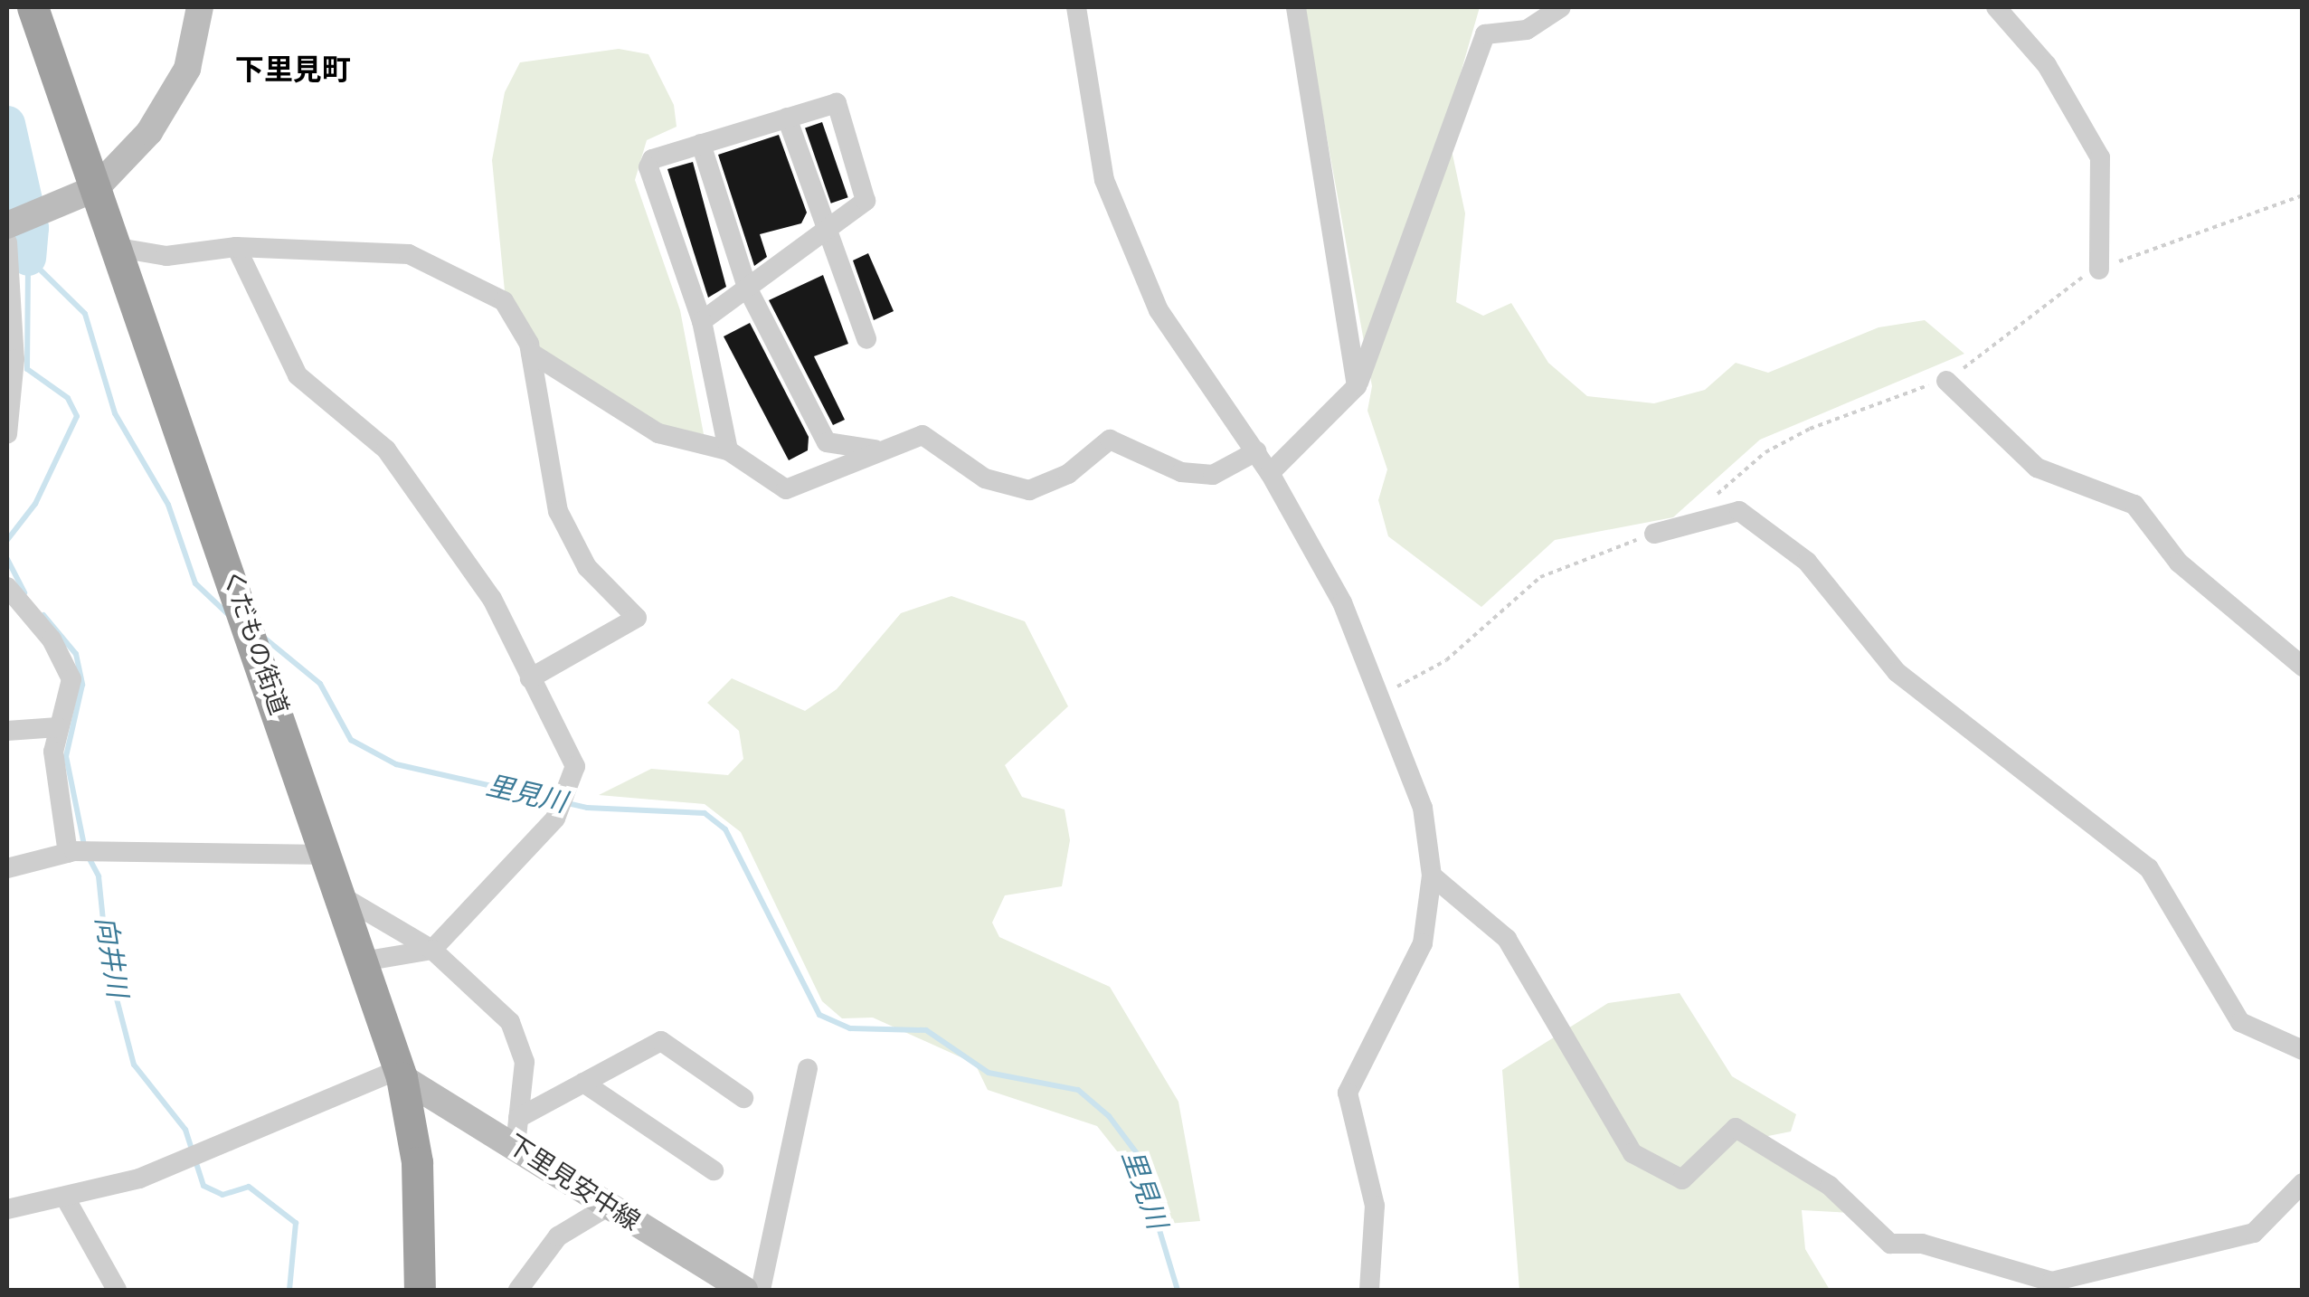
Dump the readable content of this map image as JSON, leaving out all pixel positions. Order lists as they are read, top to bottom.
{
  "streets": {
    "highway": ["くだもの街道"],
    "main road": ["下里見安中線"]
  },
  "crossings": [
    ["くだもの街道", "下里見安中線"]
  ],
  "districts": ["下里見町"],
  "water": ["里見川", "向井川"]
}
